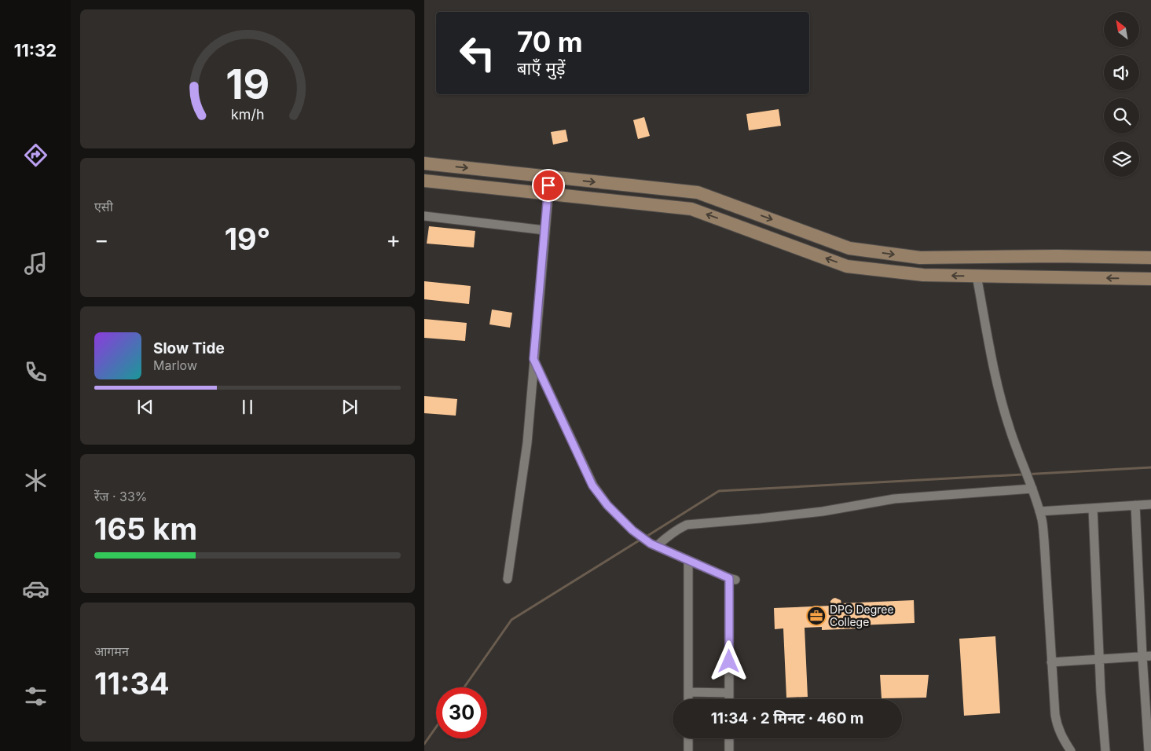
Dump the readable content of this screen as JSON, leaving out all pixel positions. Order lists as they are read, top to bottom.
{
  "places": {
    "office": ["DPG Degree College"]
  },
  "north": "top left",
  "page": {
    "tabs": "11:32",
    "turn": ["70 m", "बाएँ मुड़ें"],
    "tile": [
      "एसी",
      ["रेंज · 33%", "165 km"],
      ["आगमन", "11:34"]
    ],
    "heat": ["−", "19°", "+"],
    "song": ["Slow Tide", "Marlow"],
    "limit": "30",
    "trip": "11:34 · 2 मिनट · 460 m",
    "gauge": ["19", "km/h"]
  }
}
